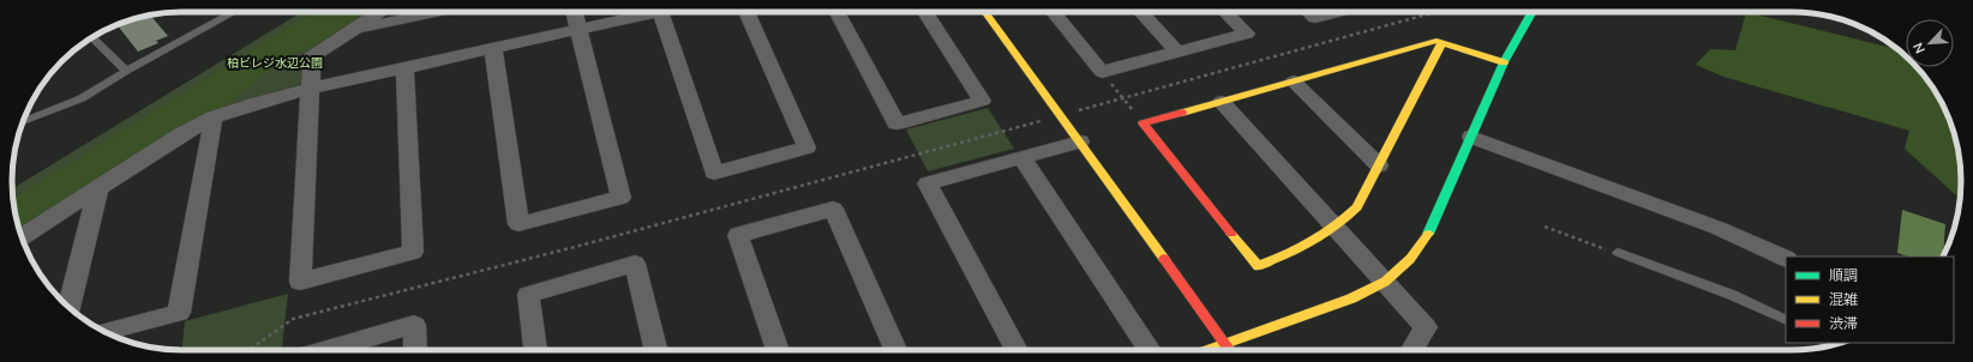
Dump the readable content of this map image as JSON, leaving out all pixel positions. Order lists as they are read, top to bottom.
{
  "parks": ["柏ビレジ水辺公園"],
  "legend": ["順調", "混雑", "渋滞"],
  "north": "bottom left"
}
